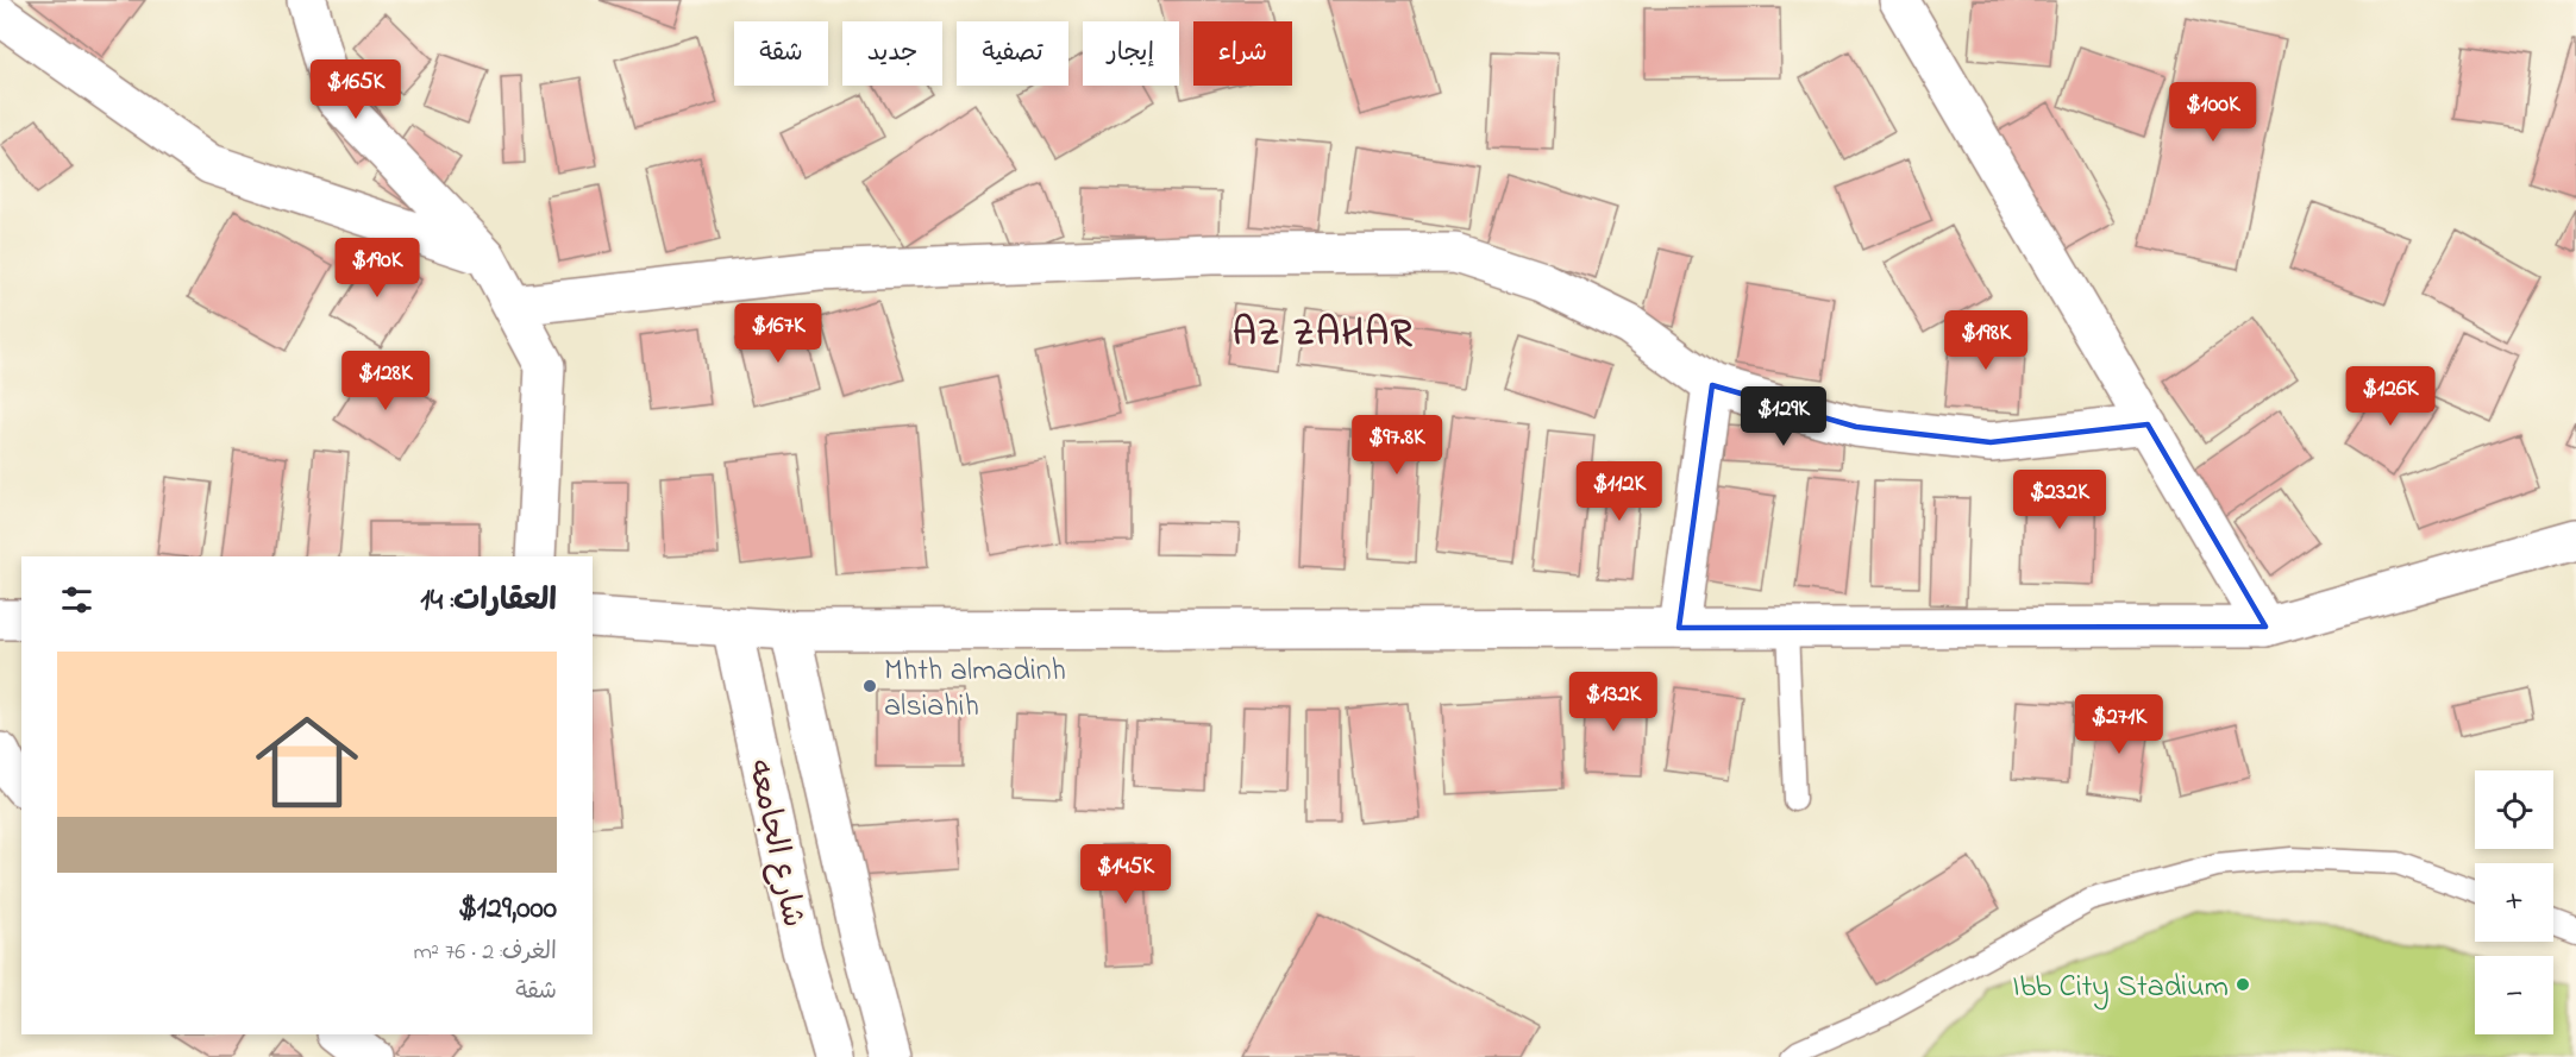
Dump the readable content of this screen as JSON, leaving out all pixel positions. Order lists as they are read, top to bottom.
{
  "streets": {
    "street": ["شارع الجامعه"]
  },
  "districts": ["AZ ZAHAR"],
  "places": ["Mhth almadinh alsiahih", "Ibb City Stadium"],
  "page": {
    "chip": [
      "شراء",
      "إيجار",
      "تصفية",
      "جديد",
      "شقة"
    ],
    "price": [
      "$165K",
      "$100K",
      "$190K",
      "$167K",
      "$198K",
      "$128K",
      "$126K",
      "$129K",
      "$97.8K",
      "$112K",
      "$232K",
      "$132K",
      "$271K",
      "$145K"
    ],
    "heading": "العقارات: 14",
    "list": [
      {
        "name": "$129,000",
        "note": "الغرف: 2 · 76 m² · شقة"
      }
    ],
    "map_buttons": ["+", "−"]
  }
}
